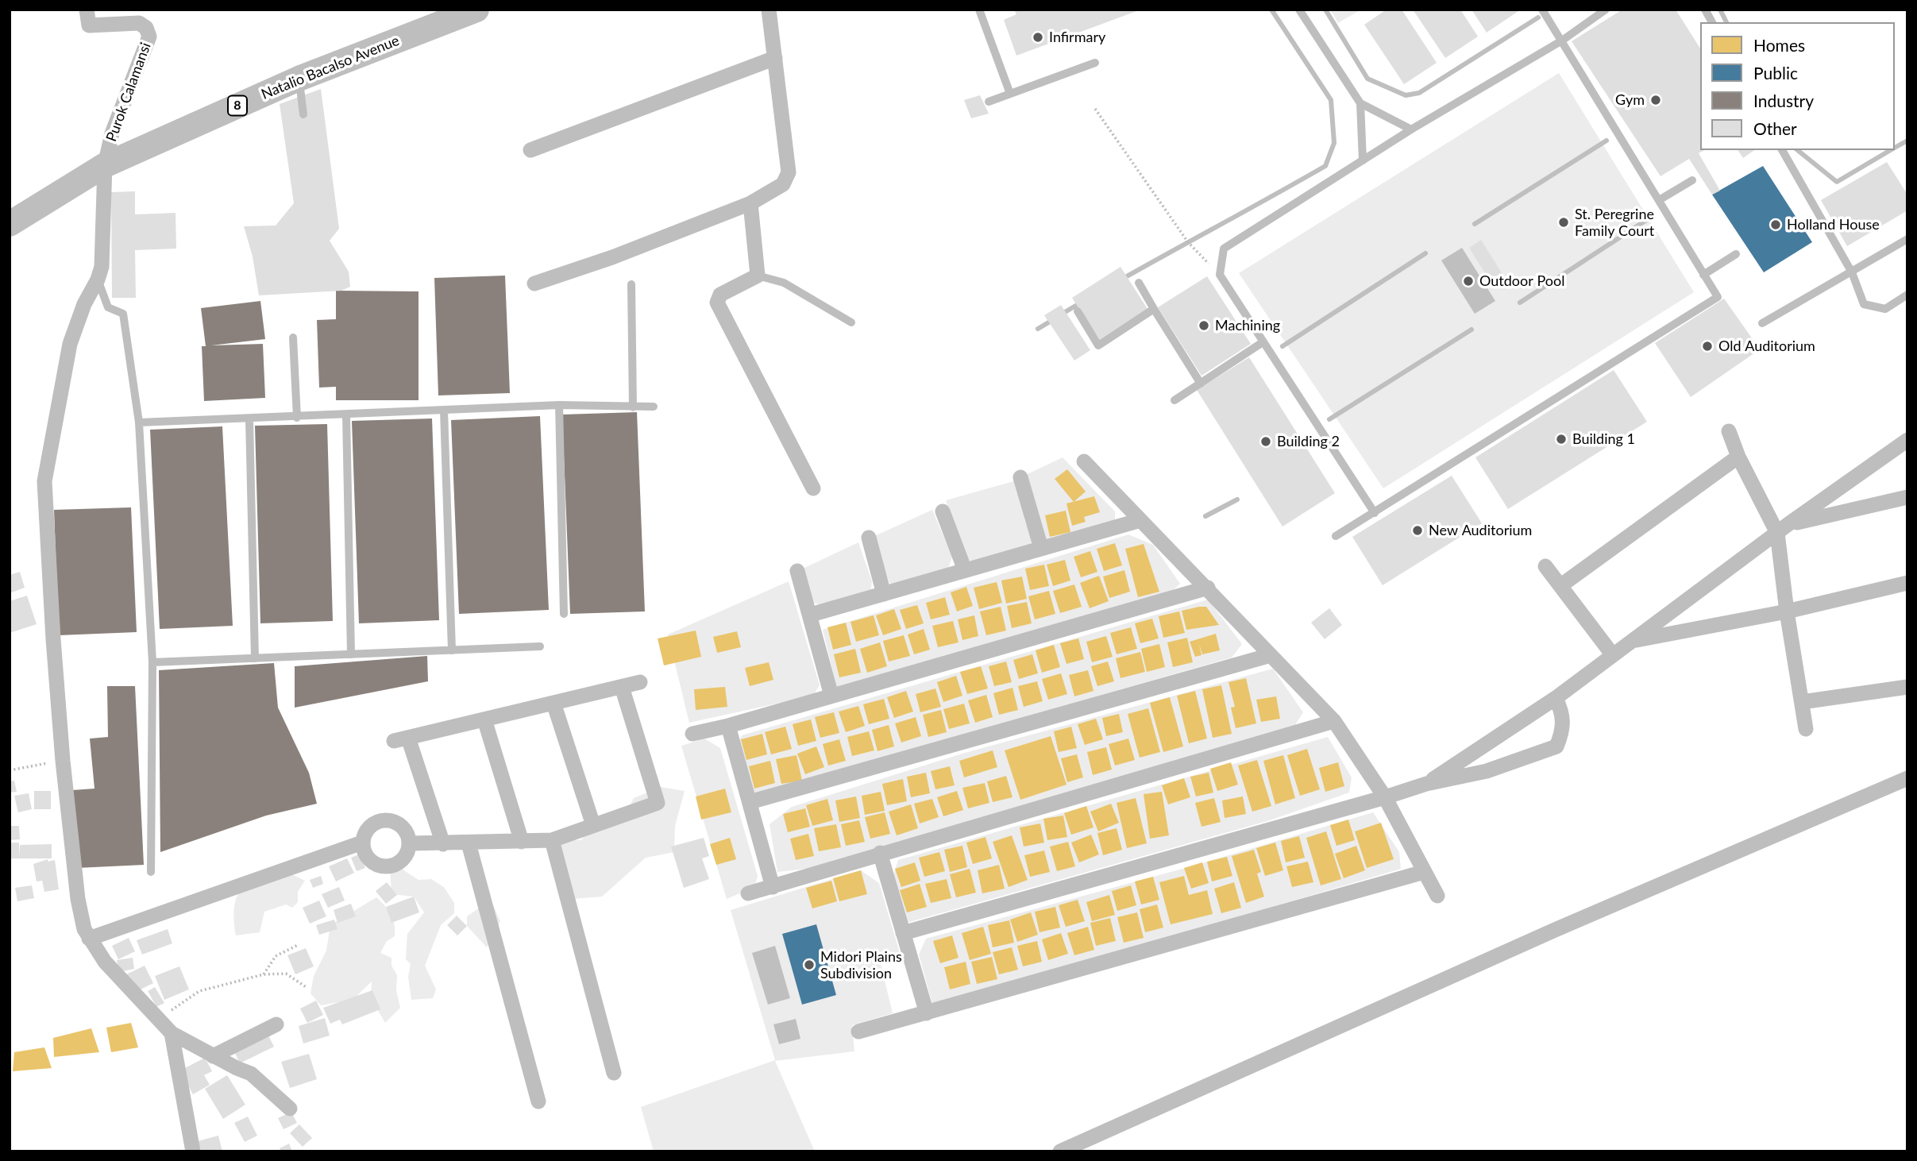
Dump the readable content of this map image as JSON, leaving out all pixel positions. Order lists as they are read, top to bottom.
{
  "streets": {
    "highway": ["Natalio Bacalso Avenue", "8"],
    "street": ["Purok Calamansi"]
  },
  "crossings": [
    ["Natalio Bacalso Avenue", "Purok Calamansi"]
  ],
  "places": [
    "Infirmary",
    "Gym",
    "St. Peregrine Family Court",
    "Holland House",
    "Outdoor Pool",
    "Machining",
    "Old Auditorium",
    "Building 1",
    "Building 2",
    "New Auditorium",
    "Midori Plains Subdivision"
  ],
  "legend": [
    "Homes",
    "Public",
    "Industry",
    "Other"
  ]
}
